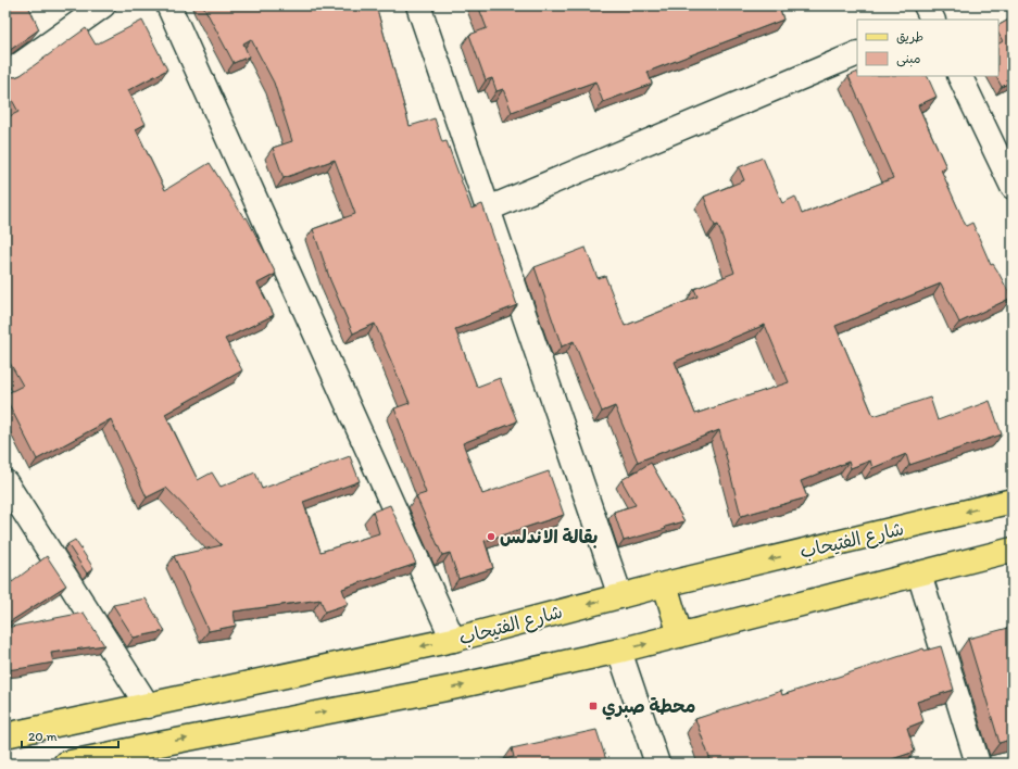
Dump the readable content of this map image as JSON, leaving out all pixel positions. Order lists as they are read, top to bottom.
{
  "streets": {
    "main road": ["شارع الفتيحاب"]
  },
  "places": {
    "other": ["بقالة الاندلس"],
    "transit": ["محطة صبري"]
  },
  "legend": ["طريق", "مبنى"],
  "scale_bar": "20 m"
}
